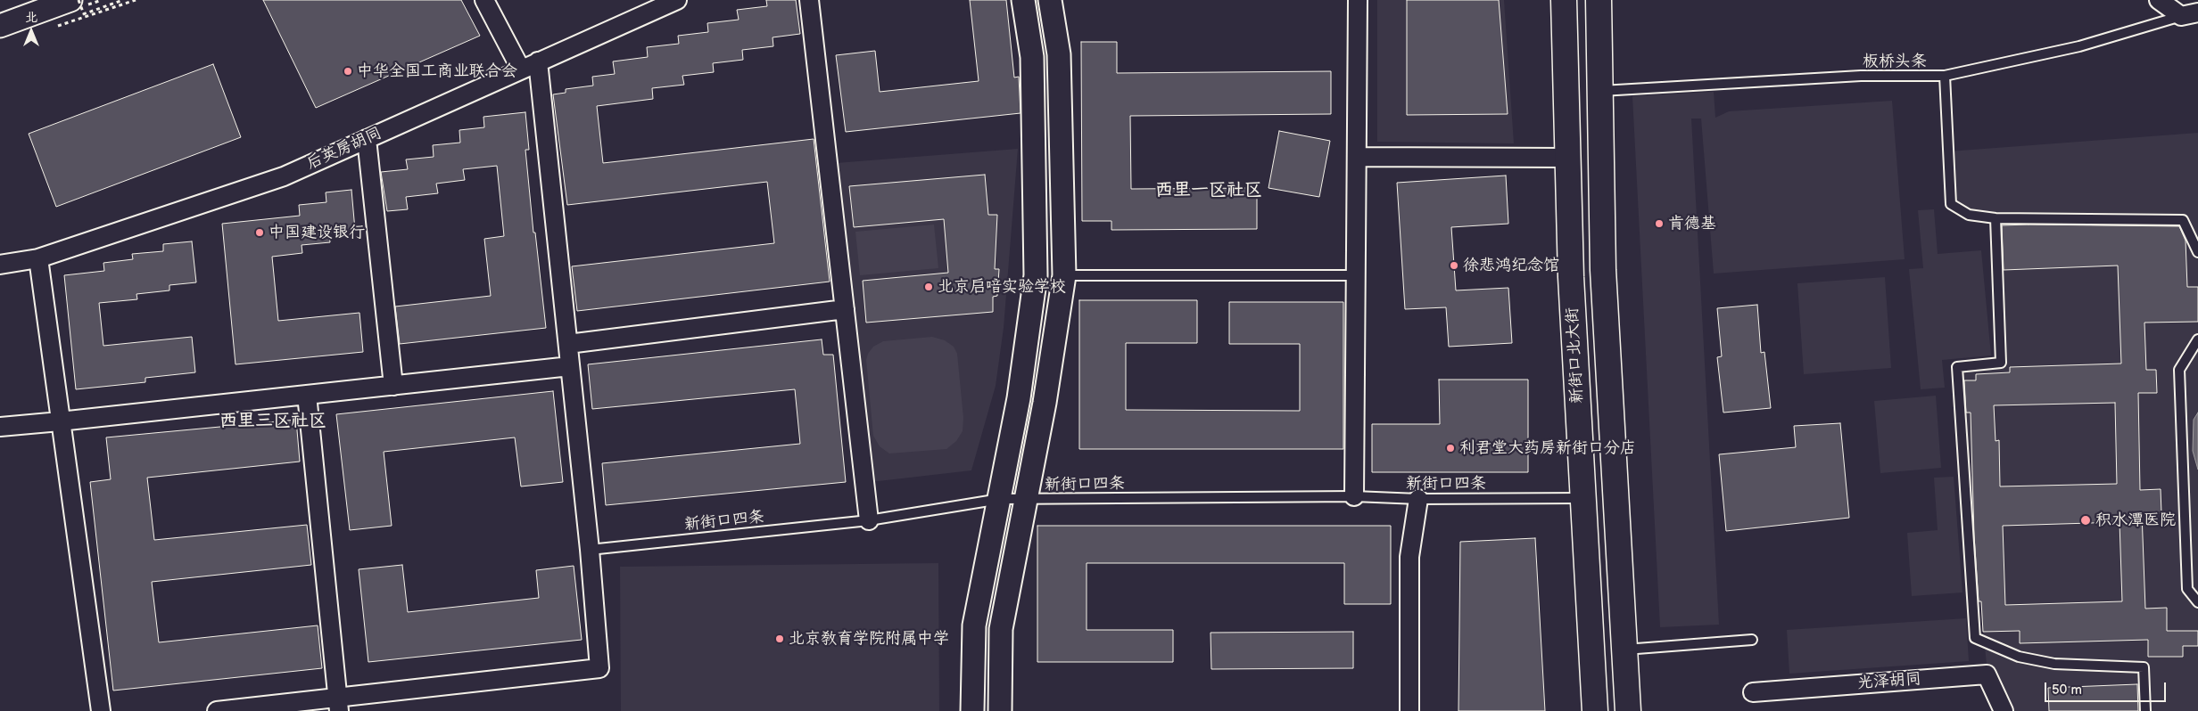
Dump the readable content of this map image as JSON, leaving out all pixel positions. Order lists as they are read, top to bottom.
{
  "streets": {
    "main road": ["新街口北大街"],
    "street": ["后英房胡同", "光泽胡同"],
    "lane": ["板桥头条", "新街口四条"]
  },
  "crossings": [
    ["板桥头条", "新街口北大街"],
    ["新街口北大街", "新街口四条"]
  ],
  "districts": ["西里一区社区", "西里三区社区"],
  "places": [
    "中华全国工商业联合会",
    "肯德基",
    "中国建设银行",
    "徐悲鸿纪念馆",
    "北京启喑实验学校",
    "利君堂大药房新街口分店",
    "积水潭医院",
    "北京教育学院附属中学"
  ],
  "scale_bar": "50 m",
  "north": "top"
}
